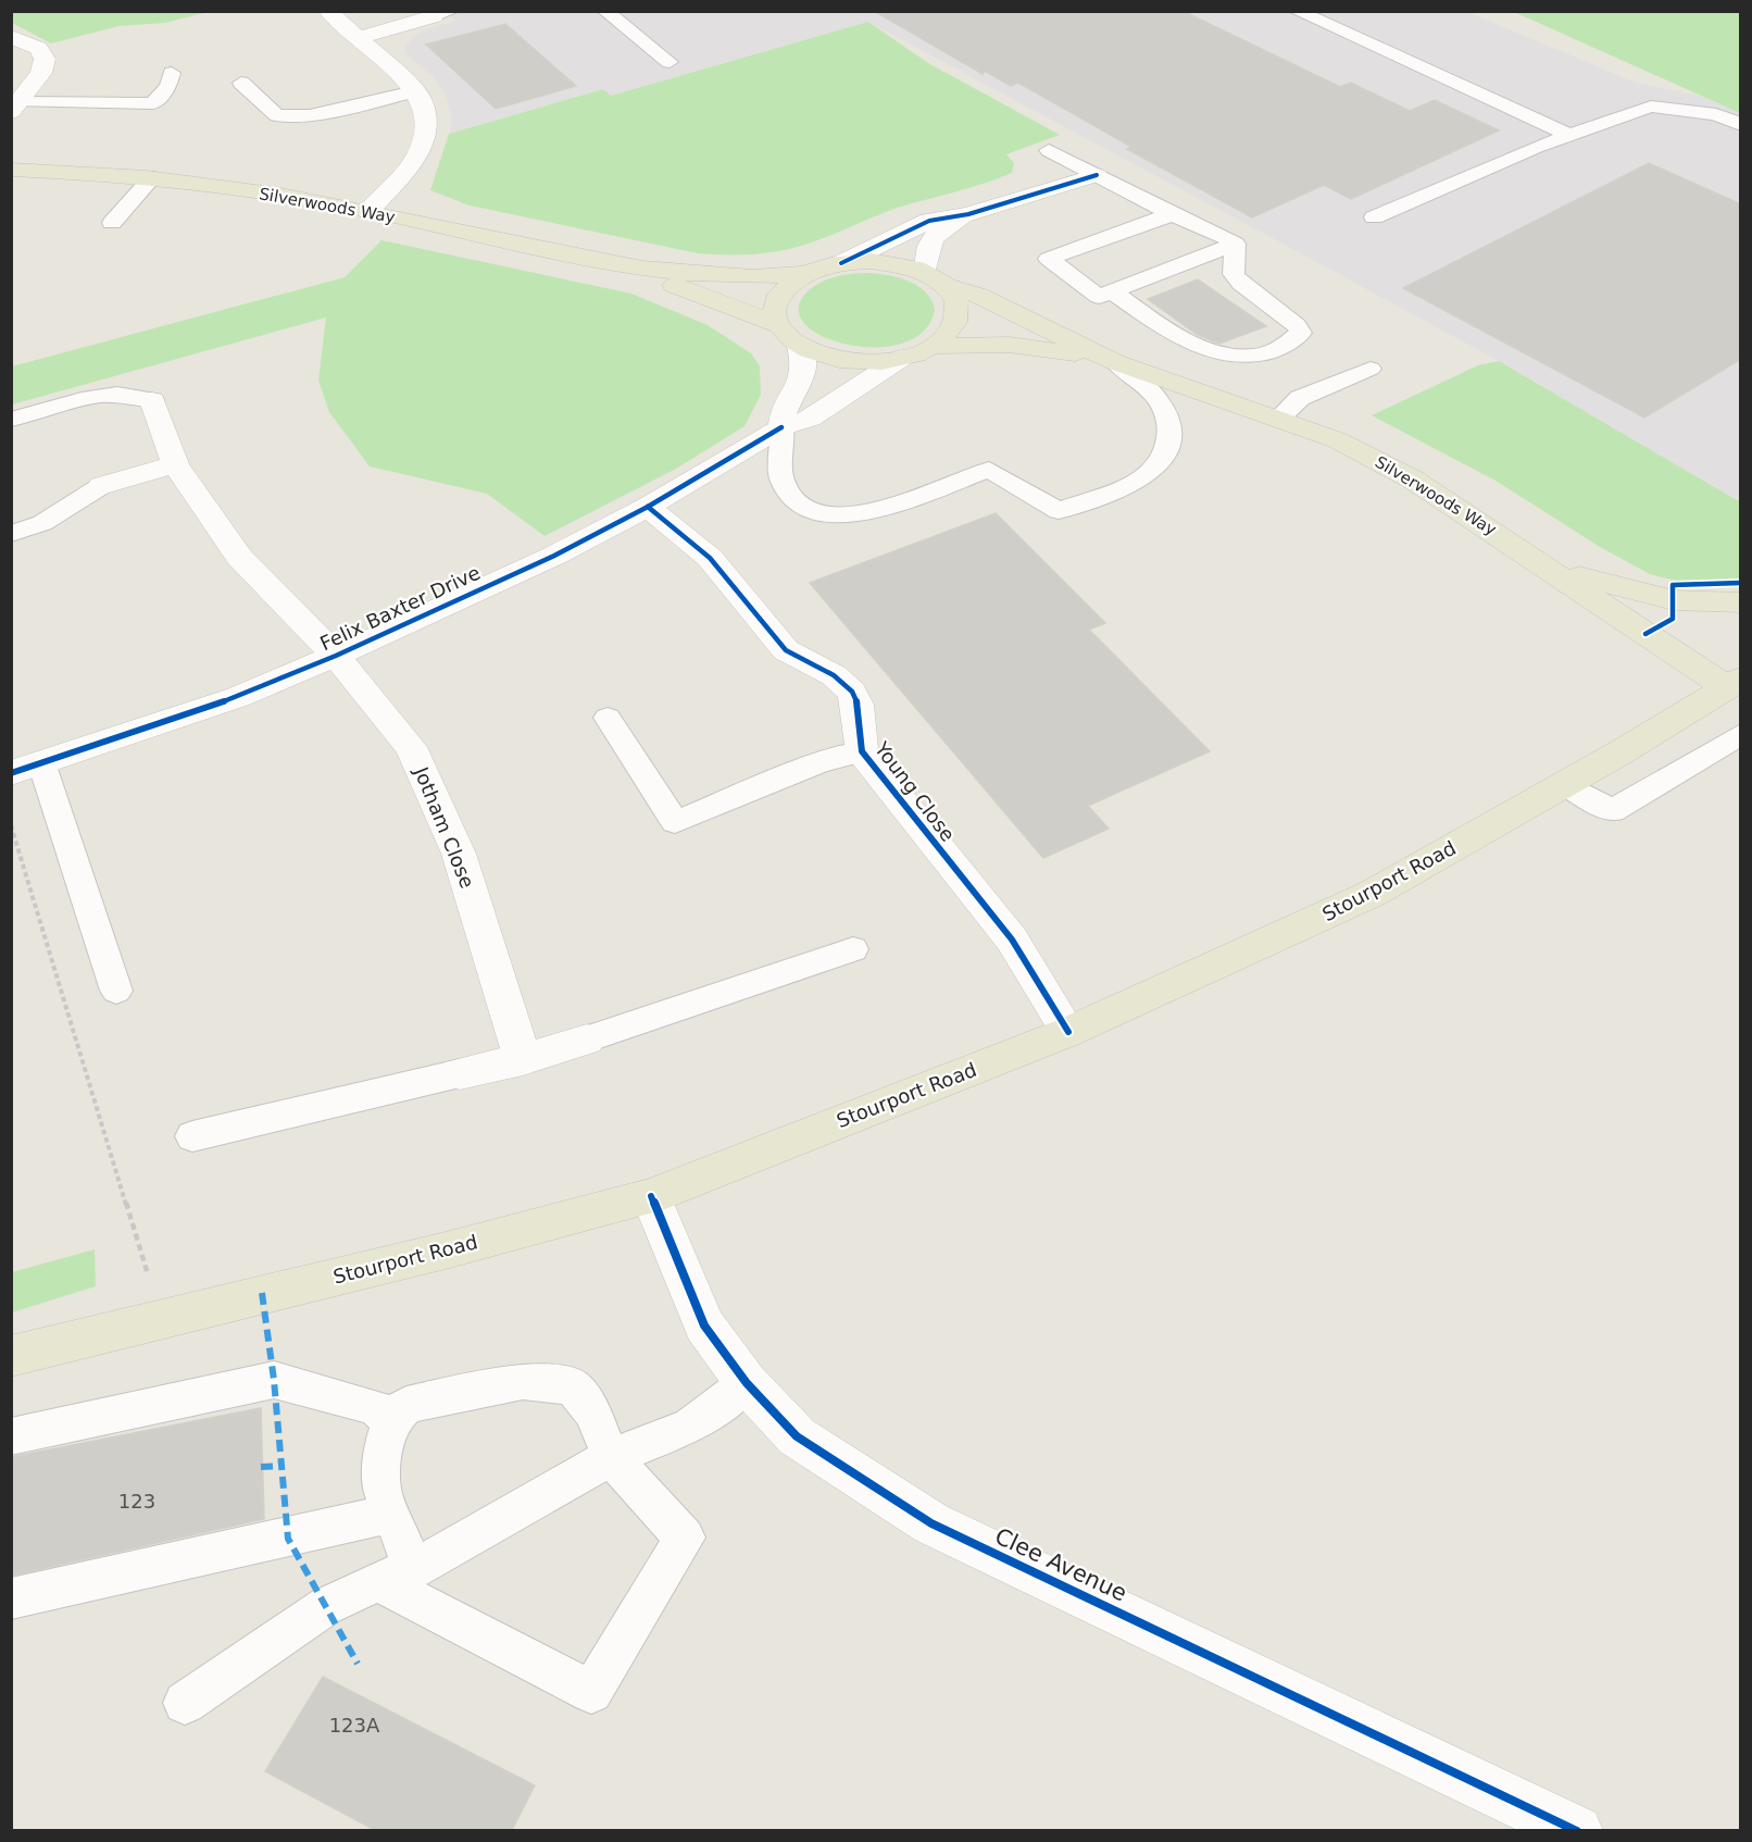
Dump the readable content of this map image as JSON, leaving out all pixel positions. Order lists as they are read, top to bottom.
{
  "streets": {
    "main road": ["Silverwoods Way", "Stourport Road"],
    "street": [
      "Felix Baxter Drive",
      "Young Close",
      "Jotham Close",
      "Clee Avenue"
    ]
  },
  "crossings": [
    ["Silverwoods Way", "Stourport Road"],
    ["Felix Baxter Drive", "Young Close"],
    ["Felix Baxter Drive", "Jotham Close"],
    ["Young Close", "Stourport Road"],
    ["Stourport Road", "Clee Avenue"]
  ],
  "house_numbers": ["123", "123A"]
}
